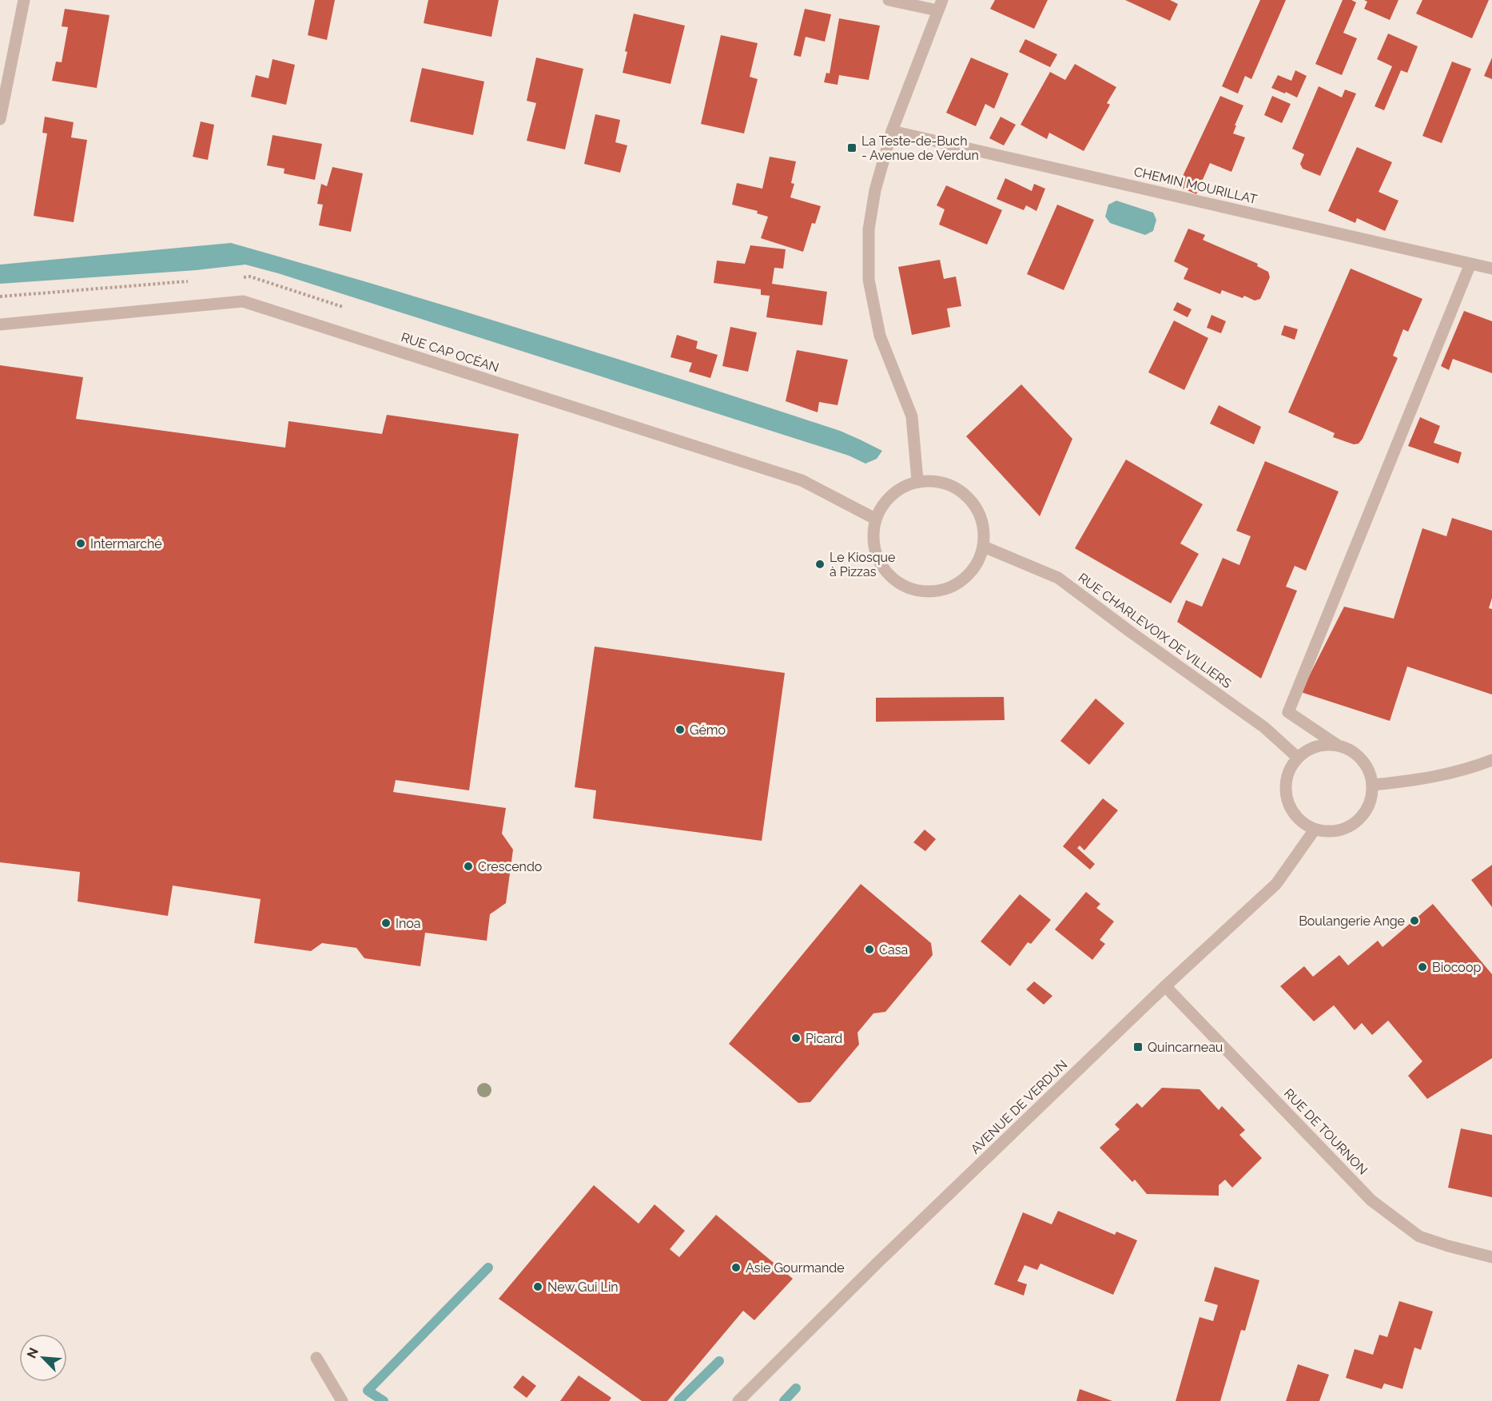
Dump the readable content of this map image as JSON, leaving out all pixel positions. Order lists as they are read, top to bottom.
{
  "streets": {
    "street": [
      "CHEMIN MOURILLAT",
      "RUE CAP OCÉAN",
      "RUE CHARLEVOIX DE VILLIERS",
      "AVENUE DE VERDUN",
      "RUE DE TOURNON"
    ]
  },
  "crossings": [
    ["RUE CAP OCÉAN", "RUE CHARLEVOIX DE VILLIERS"],
    ["RUE CHARLEVOIX DE VILLIERS", "AVENUE DE VERDUN"],
    ["AVENUE DE VERDUN", "RUE DE TOURNON"]
  ],
  "places": {
    "transit": ["La Teste-de-Buch - Avenue de Verdun", "Quincarneau"],
    "other": [
      "Intermarché",
      "Le Kiosque à Pizzas",
      "Gémo",
      "Crescendo",
      "Boulangerie Ange",
      "Inoa",
      "Casa",
      "Biocoop",
      "Picard",
      "Asie Gourmande",
      "New Gui Lin"
    ]
  },
  "north": "top left"
}
